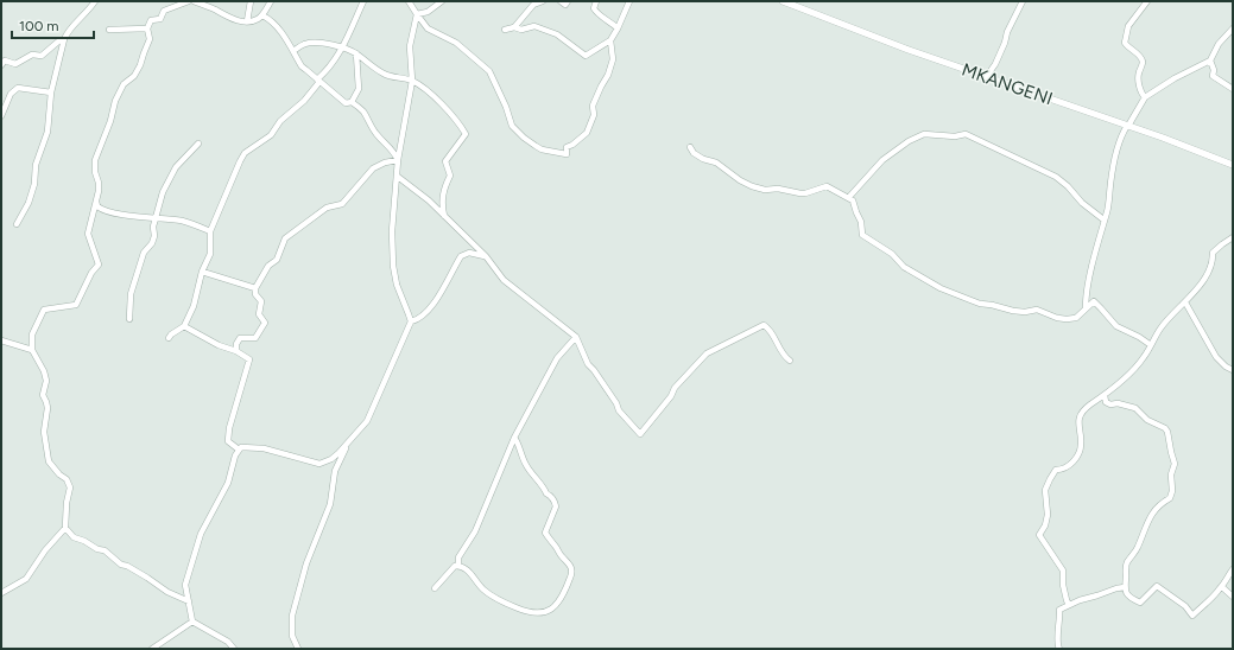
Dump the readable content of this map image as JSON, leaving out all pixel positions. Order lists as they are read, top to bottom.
{
  "streets": {
    "street": ["MKANGENI"]
  },
  "scale_bar": "100 m"
}
